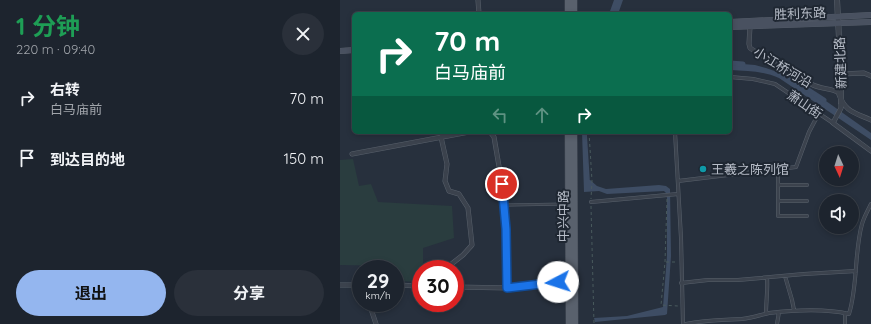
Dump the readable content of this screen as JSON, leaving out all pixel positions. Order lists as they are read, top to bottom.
{
  "streets": {
    "main road": ["胜利东路", "中兴中路"],
    "street": ["新建北路", "小江桥河沿", "萧山街"]
  },
  "crossings": [
    ["胜利东路", "新建北路"],
    ["胜利东路", "小江桥河沿"],
    ["新建北路", "小江桥河沿"],
    ["新建北路", "萧山街"]
  ],
  "places": ["王羲之陈列馆"],
  "north": "bottom",
  "page": {
    "heading": ["1 分钟", "220 m · 09:40"],
    "turn": ["70 m", "白马庙前"],
    "list": [
      {
        "name": "右转",
        "note": "白马庙前",
        "value": "70 m"
      },
      {
        "name": "到达目的地",
        "value": "150 m"
      }
    ],
    "speed": "29 km/h",
    "limit": "30",
    "buttons": ["退出", "分享"]
  }
}
